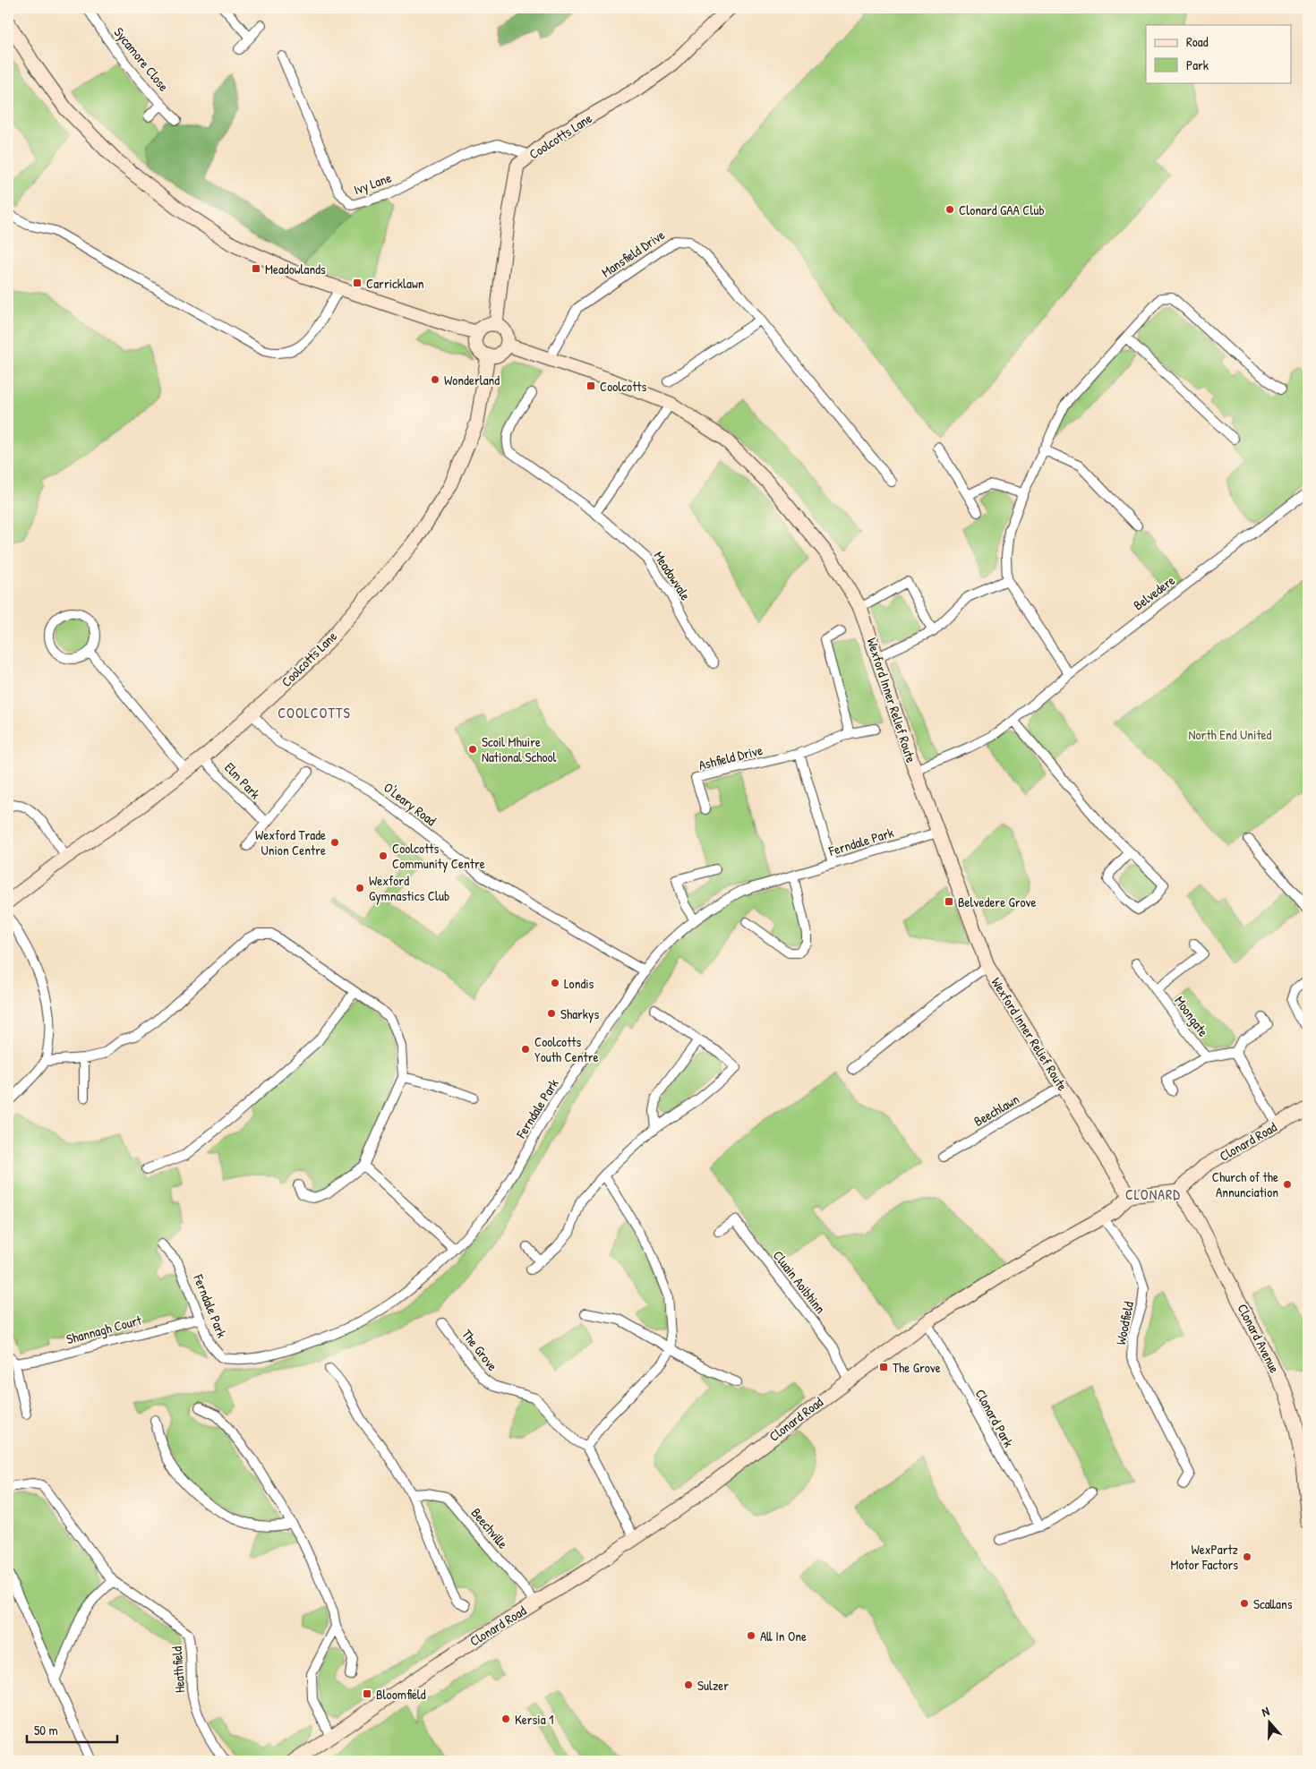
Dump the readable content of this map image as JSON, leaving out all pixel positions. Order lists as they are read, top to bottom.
{
  "streets": {
    "street": [
      "Sycamore Close",
      "Coolcotts Lane",
      "Ivy Lane",
      "Mansfield Drive",
      "Meadowvale",
      "Belvedere",
      "Wexford Inner Relief Route",
      "Ashfield Drive",
      "Elm Park",
      "O'Leary Road",
      "Ferndale Park",
      "Moongate",
      "Beechlawn",
      "Clonard Road",
      "Cluain Aoibhinn",
      "Woodfield",
      "Shannagh Court",
      "Clonard Avenue",
      "The Grove",
      "Clonard Park",
      "Beechville",
      "Heathfield"
    ]
  },
  "crossings": [
    ["Coolcotts Lane", "Ivy Lane"],
    ["Coolcotts Lane", "Wexford Inner Relief Route"],
    ["Coolcotts Lane", "Elm Park"],
    ["Coolcotts Lane", "O'Leary Road"],
    ["Mansfield Drive", "Wexford Inner Relief Route"],
    ["Belvedere", "Wexford Inner Relief Route"],
    ["Wexford Inner Relief Route", "Ferndale Park"],
    ["Wexford Inner Relief Route", "Beechlawn"],
    ["Wexford Inner Relief Route", "Clonard Road"],
    ["O'Leary Road", "Ferndale Park"],
    ["Ferndale Park", "Shannagh Court"],
    ["Clonard Road", "Cluain Aoibhinn"],
    ["Clonard Road", "Woodfield"],
    ["Clonard Road", "Clonard Avenue"],
    ["Clonard Road", "The Grove"],
    ["Clonard Road", "Clonard Park"],
    ["Clonard Road", "Beechville"]
  ],
  "districts": ["COOLCOTTS", "CLONARD"],
  "parks": ["North End United"],
  "places": {
    "other": [
      "Clonard GAA Club",
      "Wonderland",
      "Scoil Mhuire National School",
      "Wexford Trade Union Centre",
      "Coolcotts Community Centre",
      "Wexford Gymnastics Club",
      "Londis",
      "Sharkys",
      "Coolcotts Youth Centre",
      "Church of the Annunciation",
      "WexPartz Motor Factors",
      "Scallans",
      "All In One",
      "Sulzer",
      "Kersia 1"
    ],
    "transit": [
      "Meadowlands",
      "Carricklawn",
      "Coolcotts",
      "Belvedere Grove",
      "The Grove",
      "Bloomfield"
    ]
  },
  "legend": ["Road", "Park"],
  "scale_bar": "50 m",
  "north": "top"
}
